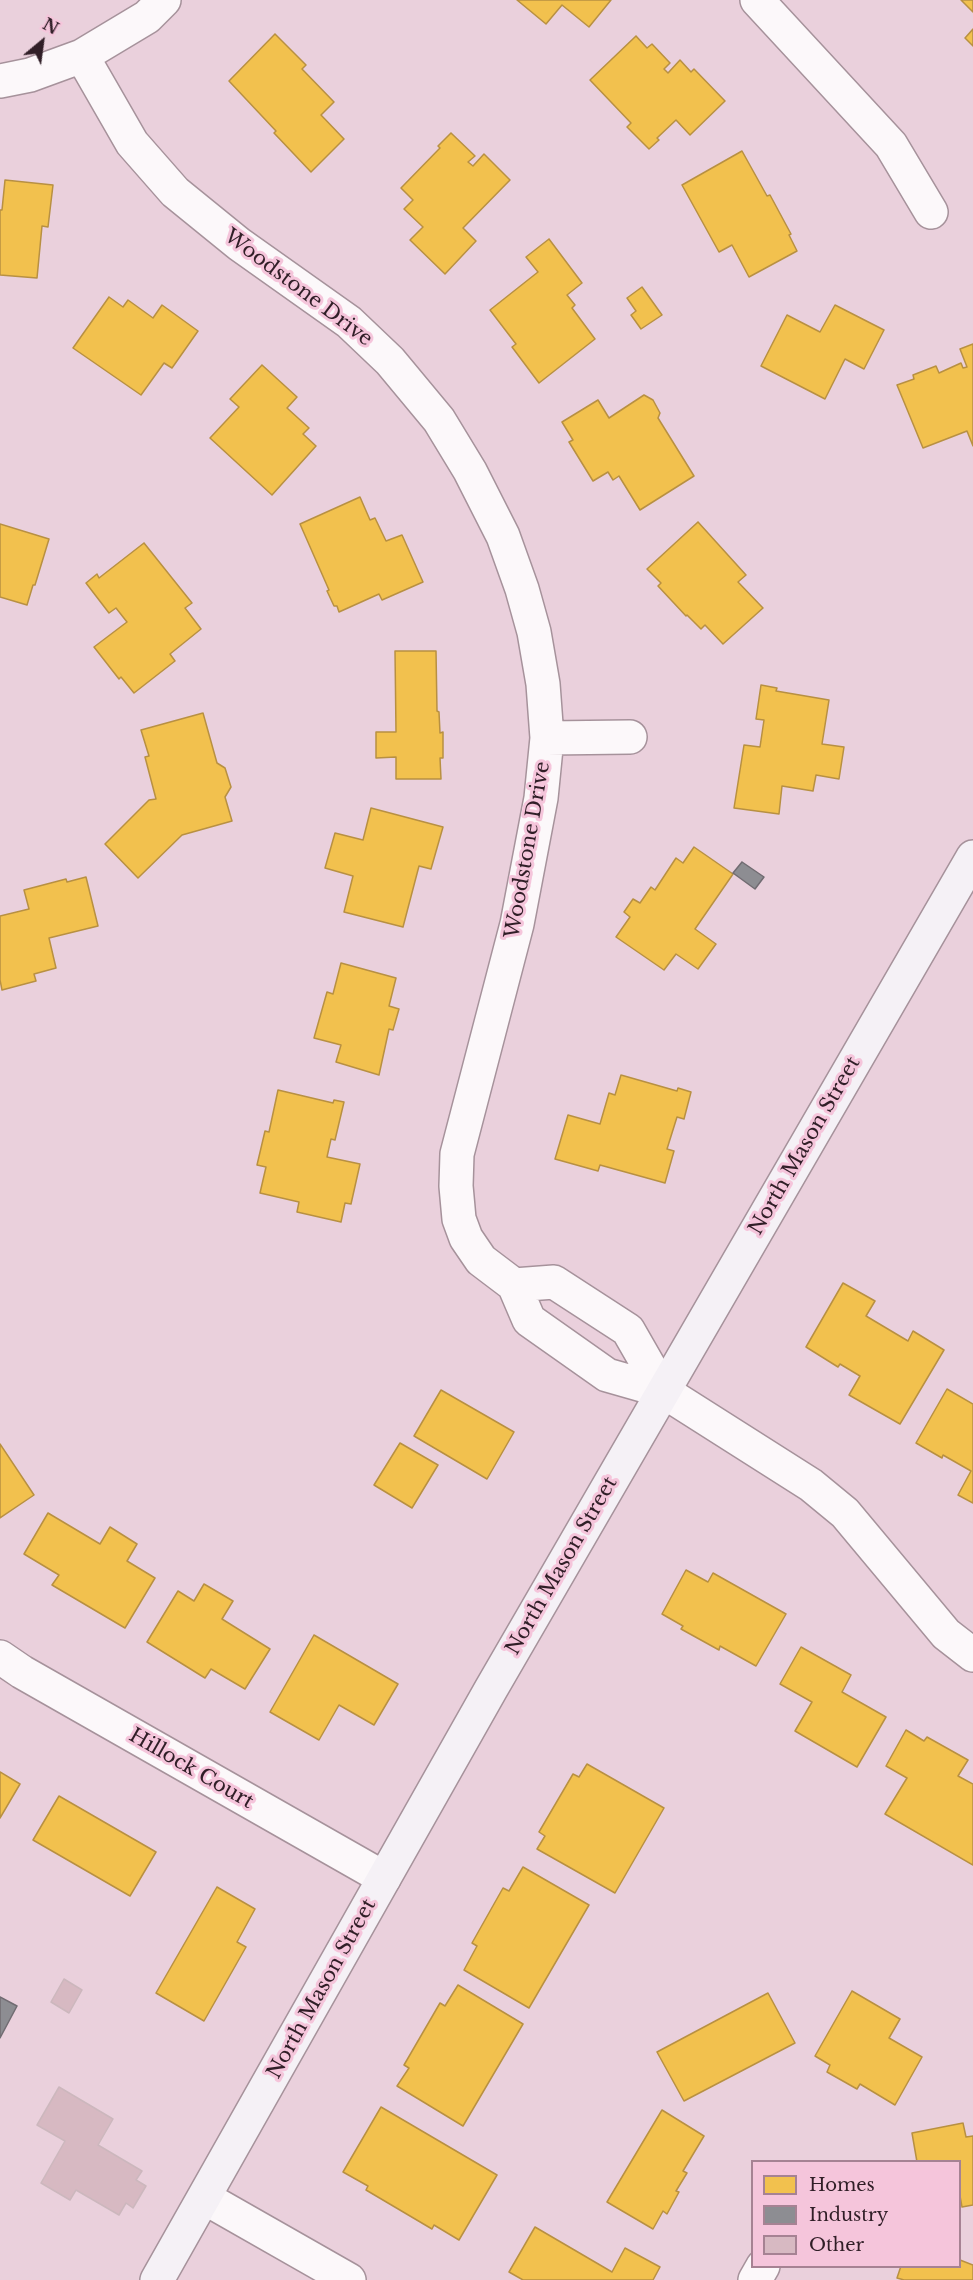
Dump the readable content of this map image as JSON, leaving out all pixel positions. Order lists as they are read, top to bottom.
{
  "streets": {
    "street": ["Woodstone Drive", "North Mason Street", "Hillock Court"]
  },
  "crossings": [
    ["Woodstone Drive", "North Mason Street"],
    ["North Mason Street", "Hillock Court"]
  ],
  "legend": ["Homes", "Industry", "Other"],
  "north": "top right"
}
